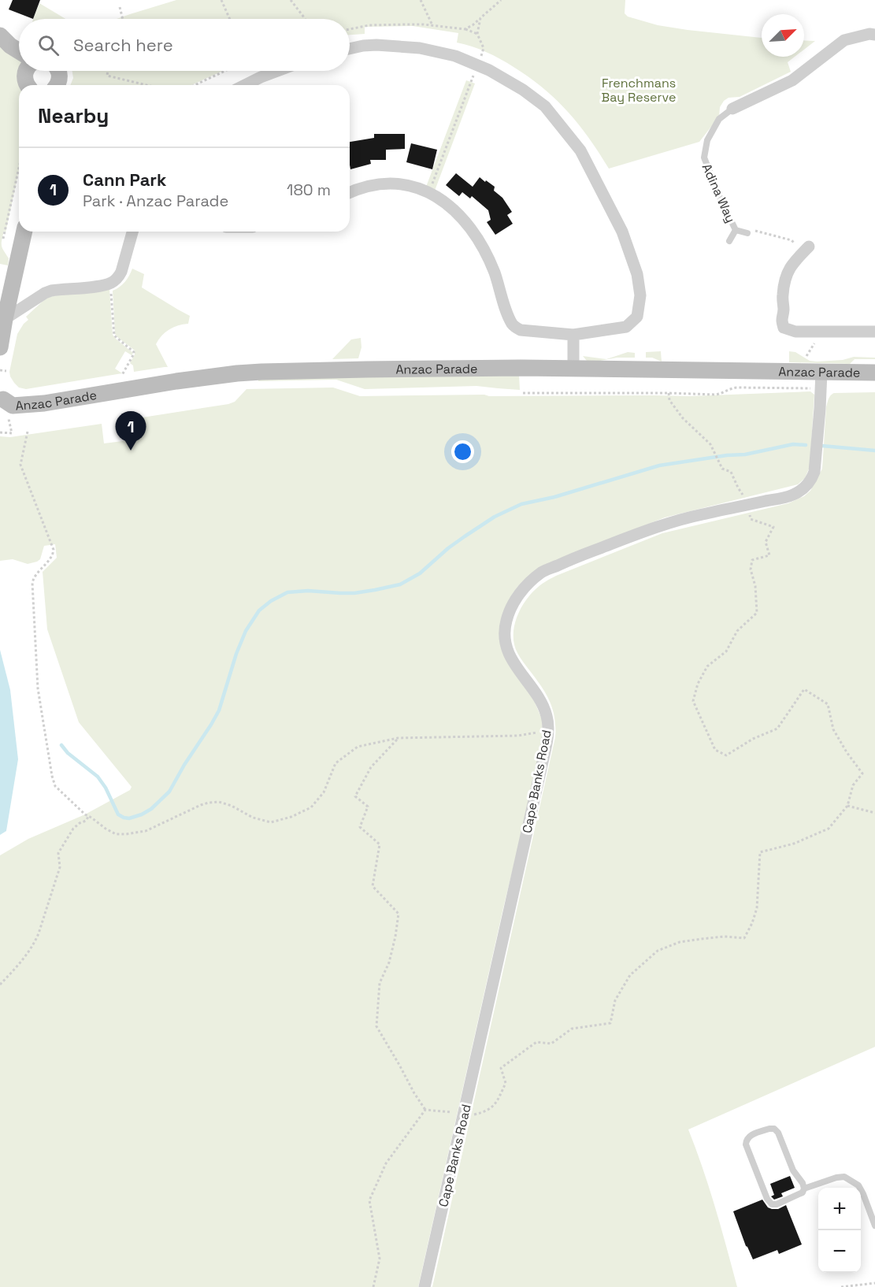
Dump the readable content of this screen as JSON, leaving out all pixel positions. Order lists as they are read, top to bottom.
{
  "streets": {
    "main road": ["Anzac Parade"],
    "street": ["Cape Banks Road"],
    "lane": ["Adina Way"]
  },
  "crossings": [
    ["Anzac Parade", "Cape Banks Road"]
  ],
  "parks": ["Frenchmans Bay Reserve"],
  "north": "top right",
  "page": {
    "search": "Search here",
    "heading": "Nearby",
    "list": [
      {
        "mark": "1",
        "name": "Cann Park",
        "note": "Park · Anzac Parade",
        "value": "180 m"
      }
    ],
    "pins": "1",
    "map_buttons": ["+", "−"]
  }
}
